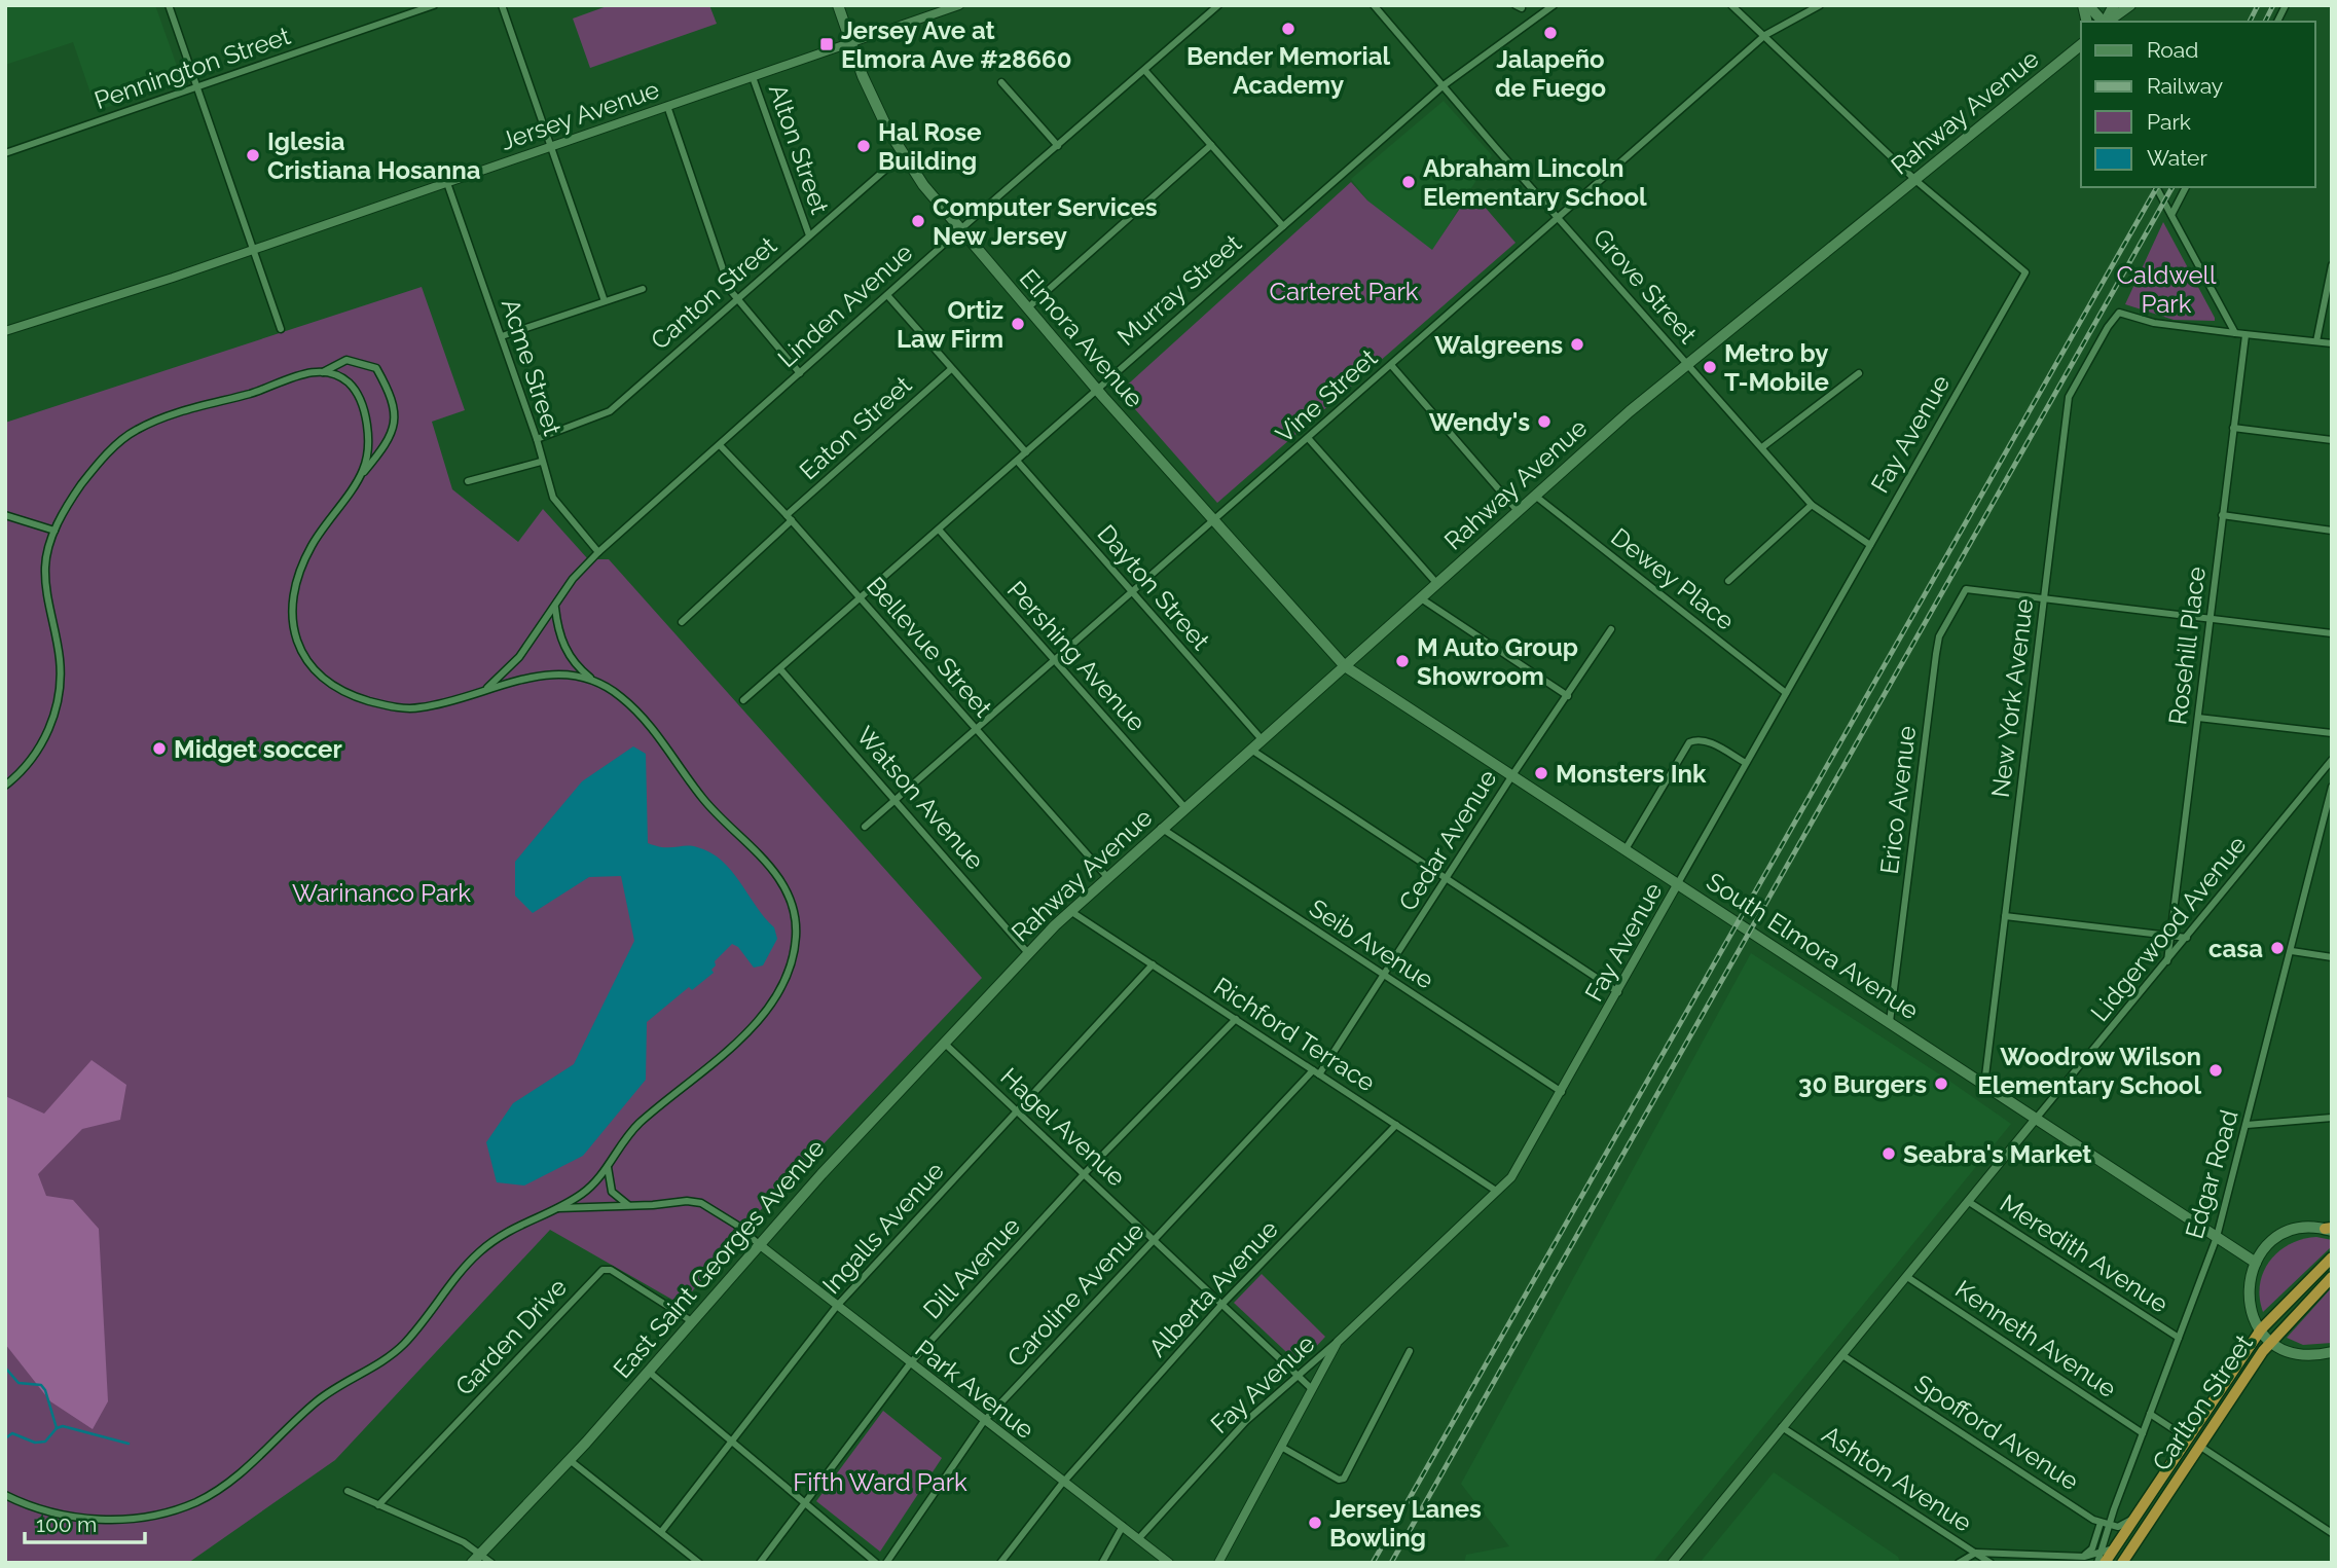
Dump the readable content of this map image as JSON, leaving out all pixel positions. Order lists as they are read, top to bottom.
{
  "streets": {
    "highway": ["Carlton Street"],
    "main road": [
      "Rahway Avenue",
      "Elmora Avenue",
      "South Elmora Avenue",
      "East Saint Georges Avenue"
    ],
    "street": [
      "Pennington Street",
      "Jersey Avenue",
      "Alton Street",
      "Grove Street",
      "Murray Street",
      "Canton Street",
      "Linden Avenue",
      "Acme Street",
      "Vine Street",
      "Eaton Street",
      "Fay Avenue",
      "Dewey Place",
      "Dayton Street",
      "Rosehill Place",
      "Bellevue Street",
      "Pershing Avenue",
      "New York Avenue",
      "Watson Avenue",
      "Erico Avenue",
      "Cedar Avenue",
      "Lidgerwood Avenue",
      "Seib Avenue",
      "Richford Terrace",
      "Hagel Avenue",
      "Edgar Road",
      "Ingalls Avenue",
      "Meredith Avenue",
      "Dill Avenue",
      "Alberta Avenue",
      "Caroline Avenue",
      "Garden Drive",
      "Kenneth Avenue",
      "Park Avenue",
      "Spofford Avenue",
      "Ashton Avenue"
    ]
  },
  "crossings": [
    ["Rahway Avenue", "Grove Street"],
    ["Rahway Avenue", "Elmora Avenue"],
    ["Rahway Avenue", "Fay Avenue"],
    ["Rahway Avenue", "Dewey Place"],
    ["Rahway Avenue", "Dayton Street"],
    ["Rahway Avenue", "Bellevue Street"],
    ["Rahway Avenue", "Pershing Avenue"],
    ["Rahway Avenue", "Watson Avenue"],
    ["Rahway Avenue", "Seib Avenue"],
    ["Rahway Avenue", "South Elmora Avenue"],
    ["Rahway Avenue", "Richford Terrace"],
    ["Rahway Avenue", "East Saint Georges Avenue"],
    ["Jersey Avenue", "Alton Street"],
    ["Jersey Avenue", "Elmora Avenue"],
    ["Jersey Avenue", "Acme Street"],
    ["Alton Street", "Canton Street"],
    ["Grove Street", "Murray Street"],
    ["Grove Street", "Vine Street"],
    ["Grove Street", "Fay Avenue"],
    ["Murray Street", "Elmora Avenue"],
    ["Murray Street", "Dayton Street"],
    ["Murray Street", "Bellevue Street"],
    ["Murray Street", "Pershing Avenue"],
    ["Murray Street", "Watson Avenue"],
    ["Canton Street", "Elmora Avenue"],
    ["Canton Street", "Acme Street"],
    ["Linden Avenue", "Elmora Avenue"],
    ["Linden Avenue", "Acme Street"],
    ["Linden Avenue", "Bellevue Street"],
    ["Elmora Avenue", "Vine Street"],
    ["Elmora Avenue", "South Elmora Avenue"],
    ["Vine Street", "Dayton Street"],
    ["Vine Street", "Bellevue Street"],
    ["Vine Street", "Pershing Avenue"],
    ["Vine Street", "Watson Avenue"],
    ["Eaton Street", "Bellevue Street"],
    ["Fay Avenue", "Dewey Place"],
    ["Fay Avenue", "Seib Avenue"],
    ["Fay Avenue", "South Elmora Avenue"],
    ["Fay Avenue", "Richford Terrace"],
    ["Fay Avenue", "Hagel Avenue"],
    ["Fay Avenue", "Park Avenue"],
    ["Rosehill Place", "Lidgerwood Avenue"],
    ["New York Avenue", "Erico Avenue"],
    ["New York Avenue", "South Elmora Avenue"],
    ["Erico Avenue", "South Elmora Avenue"],
    ["Cedar Avenue", "Seib Avenue"],
    ["Cedar Avenue", "South Elmora Avenue"],
    ["Cedar Avenue", "Richford Terrace"],
    ["Lidgerwood Avenue", "South Elmora Avenue"],
    ["Lidgerwood Avenue", "Meredith Avenue"],
    ["Lidgerwood Avenue", "Kenneth Avenue"],
    ["Lidgerwood Avenue", "Spofford Avenue"],
    ["Lidgerwood Avenue", "Ashton Avenue"],
    ["South Elmora Avenue", "Edgar Road"],
    ["Richford Terrace", "Ingalls Avenue"],
    ["Richford Terrace", "Dill Avenue"],
    ["Richford Terrace", "Alberta Avenue"],
    ["Richford Terrace", "Caroline Avenue"],
    ["Hagel Avenue", "Ingalls Avenue"],
    ["Hagel Avenue", "East Saint Georges Avenue"],
    ["Hagel Avenue", "Dill Avenue"],
    ["Hagel Avenue", "Alberta Avenue"],
    ["Hagel Avenue", "Caroline Avenue"],
    ["Edgar Road", "Meredith Avenue"],
    ["Edgar Road", "Kenneth Avenue"],
    ["Edgar Road", "Carlton Street"],
    ["Edgar Road", "Spofford Avenue"],
    ["Ingalls Avenue", "Park Avenue"],
    ["East Saint Georges Avenue", "Garden Drive"],
    ["East Saint Georges Avenue", "Park Avenue"],
    ["Dill Avenue", "Park Avenue"],
    ["Alberta Avenue", "Park Avenue"],
    ["Caroline Avenue", "Park Avenue"]
  ],
  "parks": [
    "Caldwell Park",
    "Carteret Park",
    "Warinanco Park",
    "Fifth Ward Park"
  ],
  "places": {
    "other": [
      "Bender Memorial Academy",
      "Jalapeño de Fuego",
      "Hal Rose Building",
      "Iglesia Cristiana Hosanna",
      "Abraham Lincoln Elementary School",
      "Computer Services New Jersey",
      "Ortiz Law Firm",
      "Walgreens",
      "Metro by T-Mobile",
      "Wendy's",
      "M Auto Group Showroom",
      "Midget soccer",
      "Monsters Ink",
      "casa",
      "Woodrow Wilson Elementary School",
      "30 Burgers",
      "Seabra's Market",
      "Jersey Lanes Bowling"
    ],
    "transit": ["Jersey Ave at Elmora Ave #28660"]
  },
  "legend": [
    "Road",
    "Railway",
    "Park",
    "Water"
  ],
  "scale_bar": "100 m"
}
